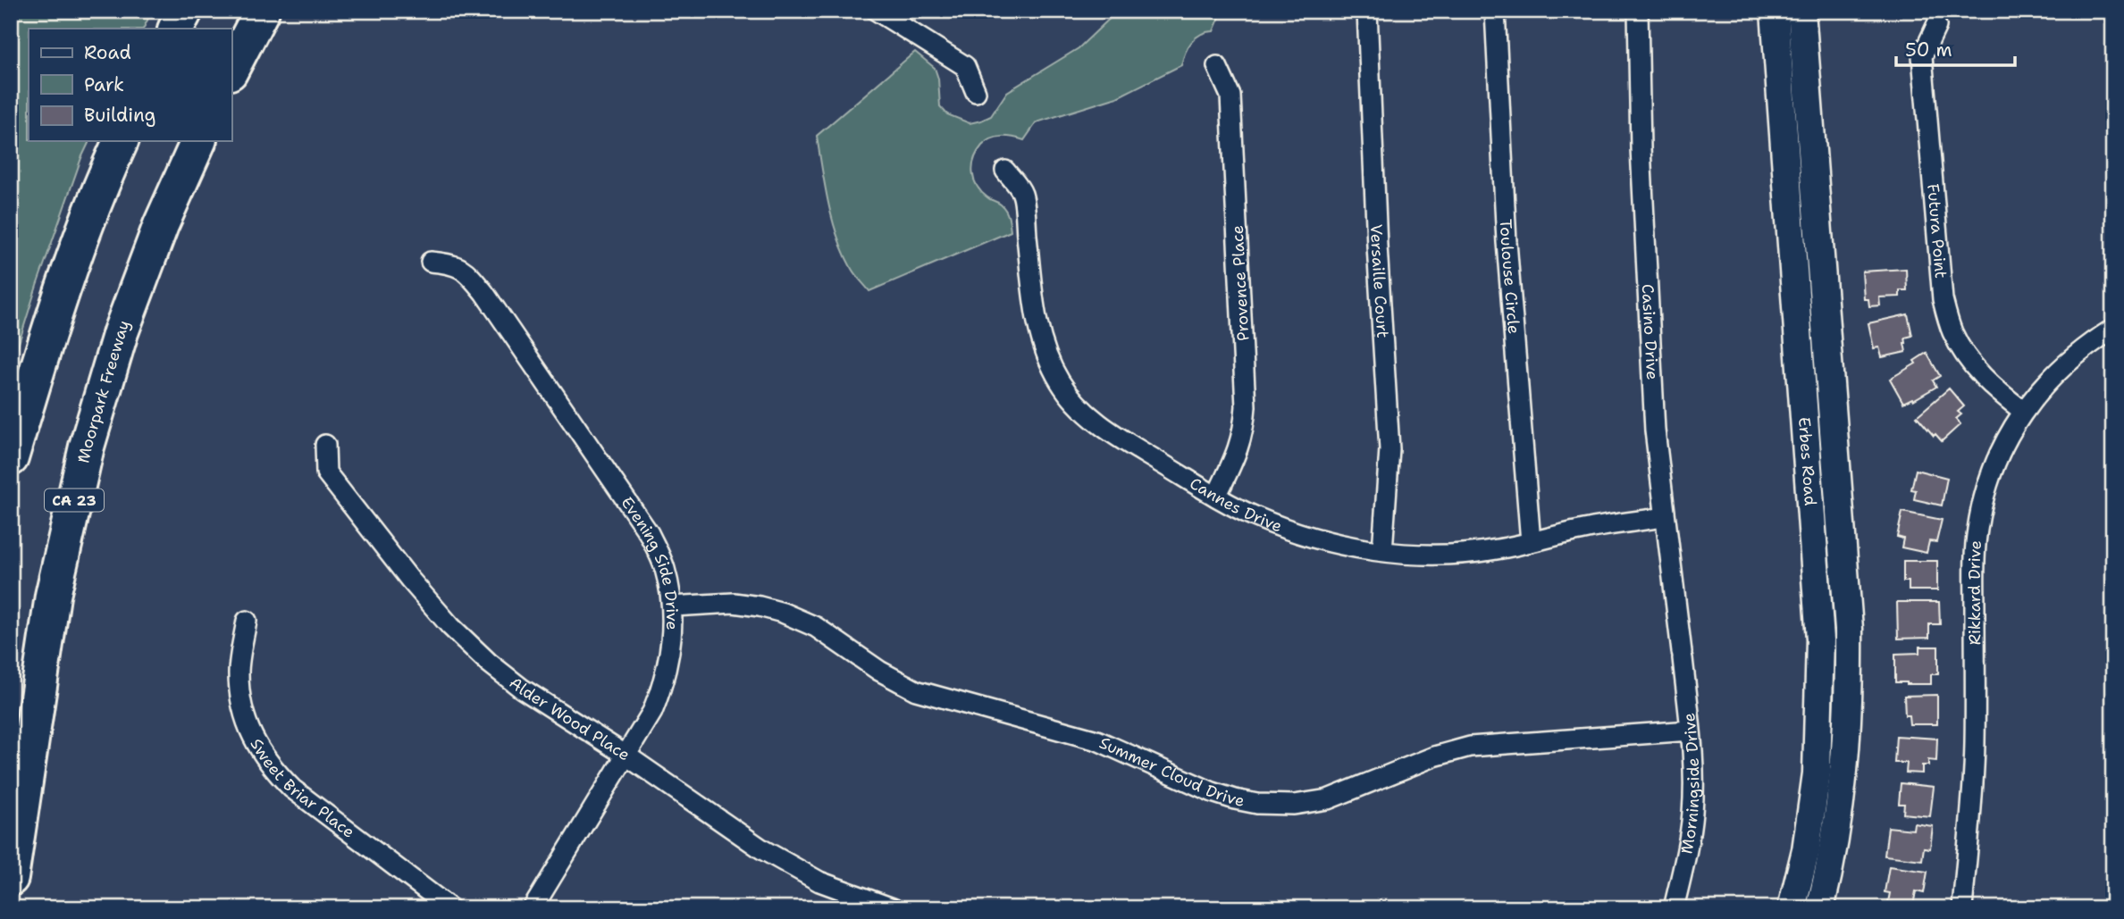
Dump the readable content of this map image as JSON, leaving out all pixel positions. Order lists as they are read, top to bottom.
{
  "streets": {
    "highway": ["Moorpark Freeway", "CA 23"],
    "main road": ["Erbes Road"],
    "street": [
      "Futura Point",
      "Toulouse Circle",
      "Versaille Court",
      "Provence Place",
      "Casino Drive",
      "Cannes Drive",
      "Evening Side Drive",
      "Rikkard Drive",
      "Alder Wood Place",
      "Summer Cloud Drive",
      "Morningside Drive",
      "Sweet Briar Place"
    ]
  },
  "crossings": [
    ["Futura Point", "Rikkard Drive"],
    ["Toulouse Circle", "Cannes Drive"],
    ["Versaille Court", "Cannes Drive"],
    ["Provence Place", "Cannes Drive"],
    ["Casino Drive", "Cannes Drive"],
    ["Casino Drive", "Morningside Drive"],
    ["Evening Side Drive", "Alder Wood Place"],
    ["Evening Side Drive", "Summer Cloud Drive"],
    ["Summer Cloud Drive", "Morningside Drive"]
  ],
  "legend": ["Road", "Park", "Building"],
  "scale_bar": "50 m"
}
